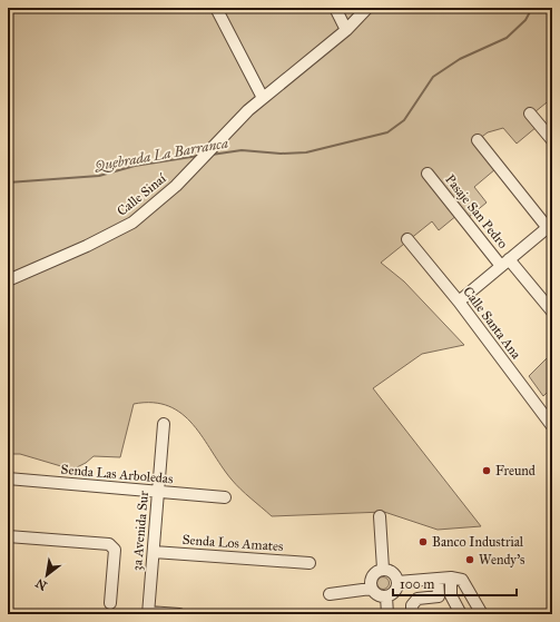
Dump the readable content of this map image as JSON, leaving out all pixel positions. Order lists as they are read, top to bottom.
{
  "streets": {
    "street": [
      "Calle Sinaí",
      "Pasaje San Pedro",
      "Calle Santa Ana",
      "Senda Las Arboledas",
      "3a Avenida Sur",
      "Senda Los Amates"
    ]
  },
  "crossings": [
    ["Senda Las Arboledas", "3a Avenida Sur"],
    ["3a Avenida Sur", "Senda Los Amates"]
  ],
  "water": ["Quebrada La Barranca"],
  "places": ["Freund", "Banco Industrial", "Wendy's"],
  "scale_bar": "100 m",
  "north": "bottom left"
}
